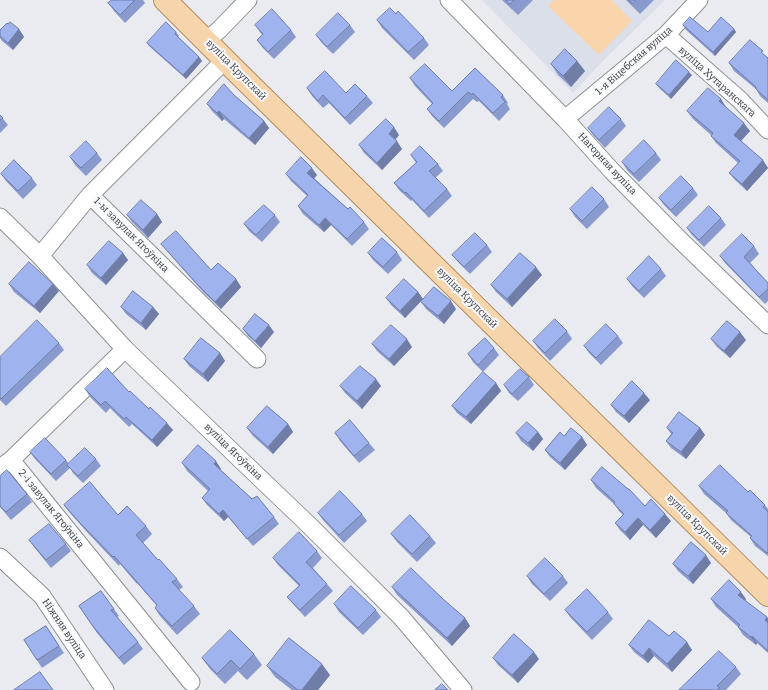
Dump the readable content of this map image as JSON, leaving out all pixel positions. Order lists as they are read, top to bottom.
{
  "streets": {
    "main road": ["вуліца Крупскай"],
    "street": [
      "1-я Віцебская вуліца",
      "вуліца Хутаранскага",
      "Нагорная вуліца",
      "1-ы завулак Ягоўкіна",
      "вуліца Ягоўкіна",
      "2-і завулак Ягоўкіна",
      "Ніжняя вуліца"
    ]
  },
  "crossings": [
    ["1-я Віцебская вуліца", "вуліца Хутаранскага"],
    ["1-я Віцебская вуліца", "Нагорная вуліца"],
    ["вуліца Крупскай", "1-ы завулак Ягоўкіна"],
    ["вуліца Ягоўкіна", "2-і завулак Ягоўкіна"]
  ]
}
